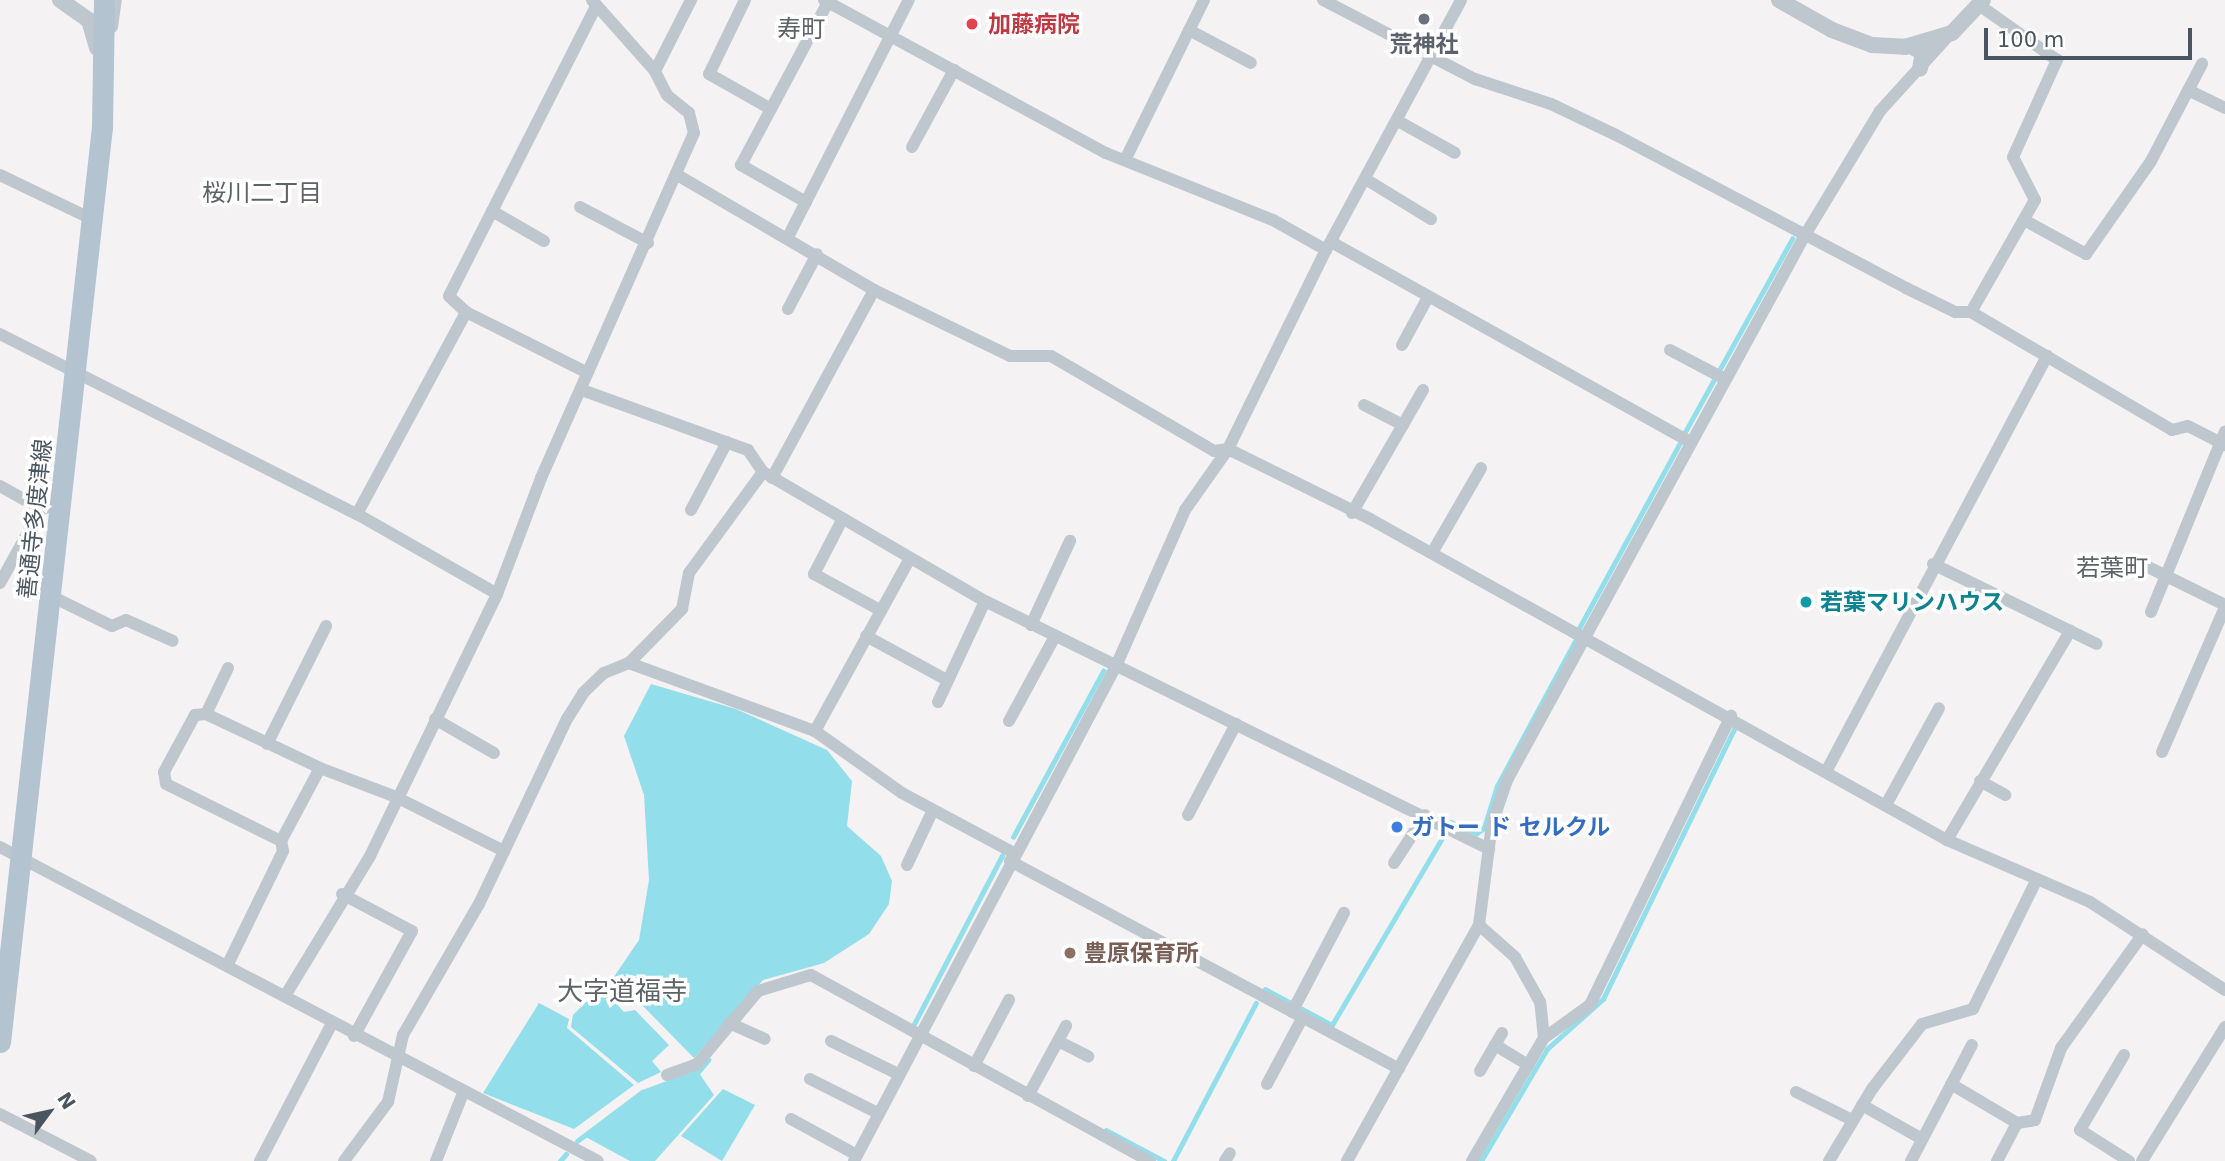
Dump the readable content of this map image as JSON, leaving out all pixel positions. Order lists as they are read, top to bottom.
{
  "streets": {
    "main road": ["善通寺多度津線"]
  },
  "districts": [
    "寿町",
    "桜川二丁目",
    "若葉町",
    "大字道福寺"
  ],
  "places": [
    "荒神社",
    "加藤病院",
    "若葉マリンハウス",
    "ガトー ド セルクル",
    "豊原保育所"
  ],
  "scale_bar": "100 m",
  "north": "top right"
}
